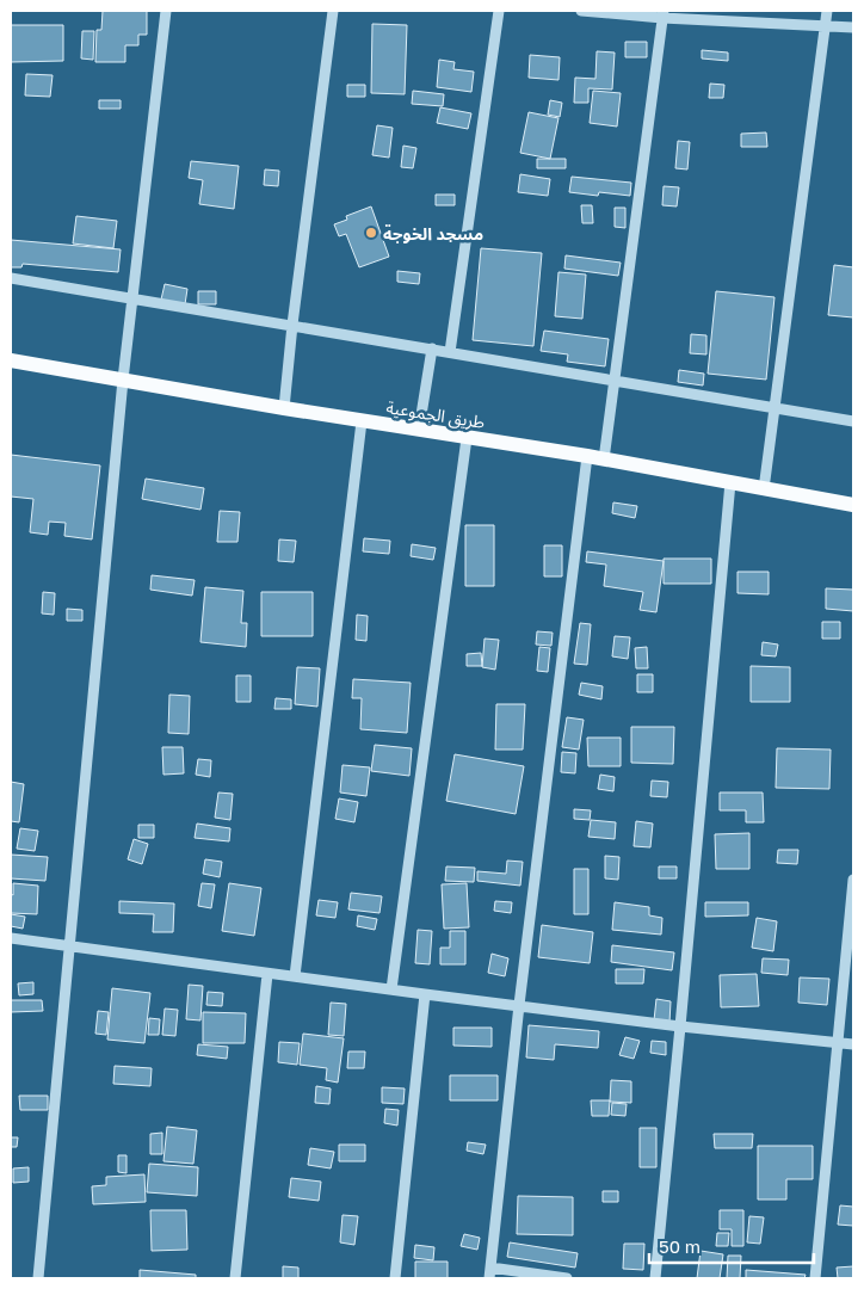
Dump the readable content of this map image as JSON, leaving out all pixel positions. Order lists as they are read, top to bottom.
{
  "streets": {
    "main road": ["طريق الجموعية"]
  },
  "places": ["مسجد الخوجة"],
  "scale_bar": "50 m"
}
